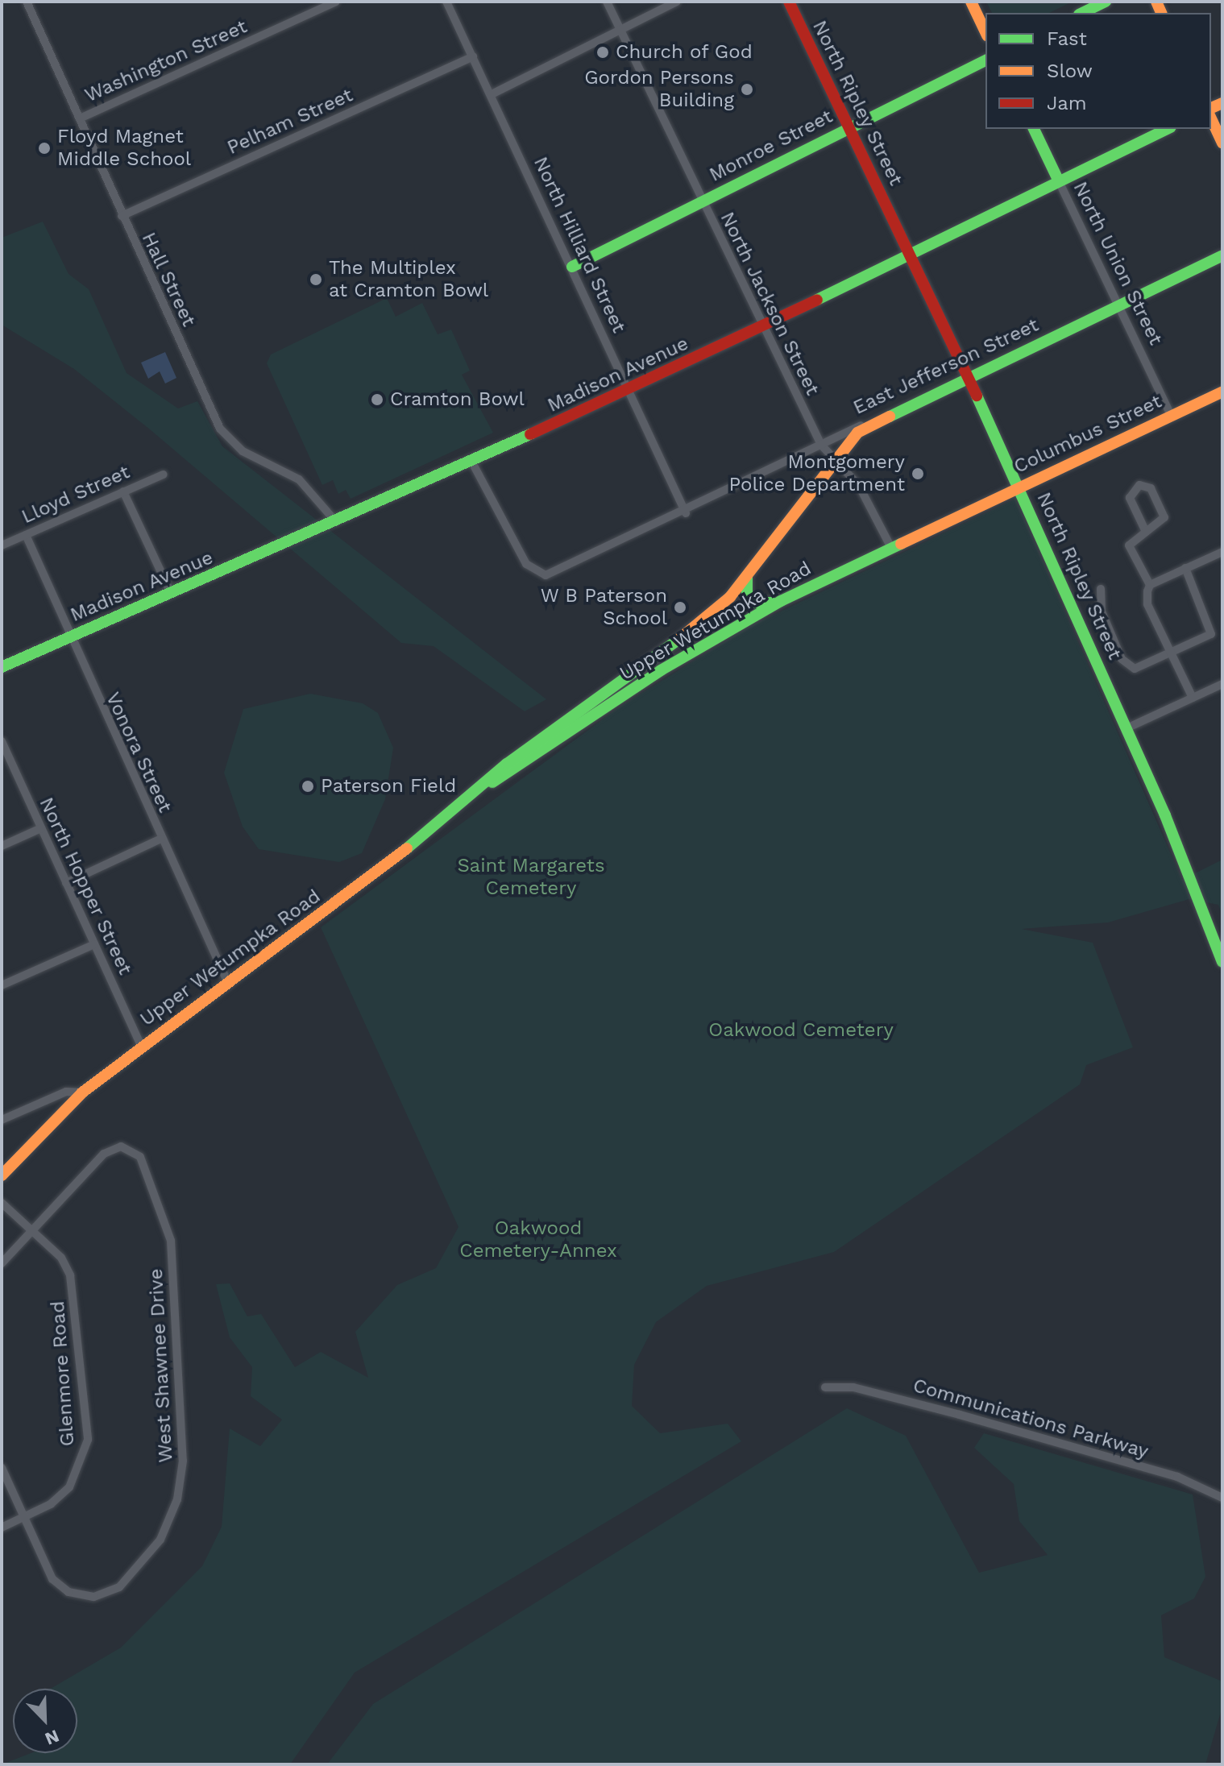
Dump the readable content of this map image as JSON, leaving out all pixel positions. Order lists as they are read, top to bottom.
{
  "streets": {
    "main road": [
      "North Ripley Street",
      "Monroe Street",
      "North Union Street",
      "East Jefferson Street",
      "Madison Avenue",
      "Columbus Street",
      "Upper Wetumpka Road"
    ],
    "street": [
      "Washington Street",
      "Pelham Street",
      "North Hilliard Street",
      "Hall Street",
      "North Jackson Street",
      "Lloyd Street",
      "Vonora Street",
      "North Hopper Street",
      "West Shawnee Drive",
      "Glenmore Road",
      "Communications Parkway"
    ]
  },
  "crossings": [
    ["Washington Street", "Hall Street"],
    ["North Ripley Street", "Monroe Street"],
    ["North Ripley Street", "East Jefferson Street"],
    ["North Ripley Street", "Madison Avenue"],
    ["North Ripley Street", "Columbus Street"],
    ["Pelham Street", "North Hilliard Street"],
    ["Pelham Street", "Hall Street"],
    ["Monroe Street", "North Hilliard Street"],
    ["Monroe Street", "North Jackson Street"],
    ["North Hilliard Street", "East Jefferson Street"],
    ["North Hilliard Street", "Madison Avenue"],
    ["North Union Street", "East Jefferson Street"],
    ["North Union Street", "Madison Avenue"],
    ["North Union Street", "Columbus Street"],
    ["Hall Street", "Madison Avenue"],
    ["North Jackson Street", "East Jefferson Street"],
    ["North Jackson Street", "Madison Avenue"],
    ["North Jackson Street", "Upper Wetumpka Road"],
    ["East Jefferson Street", "Madison Avenue"],
    ["East Jefferson Street", "Upper Wetumpka Road"],
    ["Madison Avenue", "Vonora Street"],
    ["Columbus Street", "Upper Wetumpka Road"],
    ["Lloyd Street", "Vonora Street"],
    ["Upper Wetumpka Road", "Vonora Street"],
    ["Upper Wetumpka Road", "North Hopper Street"],
    ["West Shawnee Drive", "Glenmore Road"]
  ],
  "parks": ["Saint Margarets Cemetery", "Oakwood Cemetery", "Oakwood Cemetery-Annex"],
  "places": [
    "Church of God",
    "Gordon Persons Building",
    "Floyd Magnet Middle School",
    "The Multiplex at Cramton Bowl",
    "Cramton Bowl",
    "Montgomery Police Department",
    "W B Paterson School",
    "Paterson Field"
  ],
  "legend": ["Fast", "Slow", "Jam"],
  "north": "bottom right"
}
